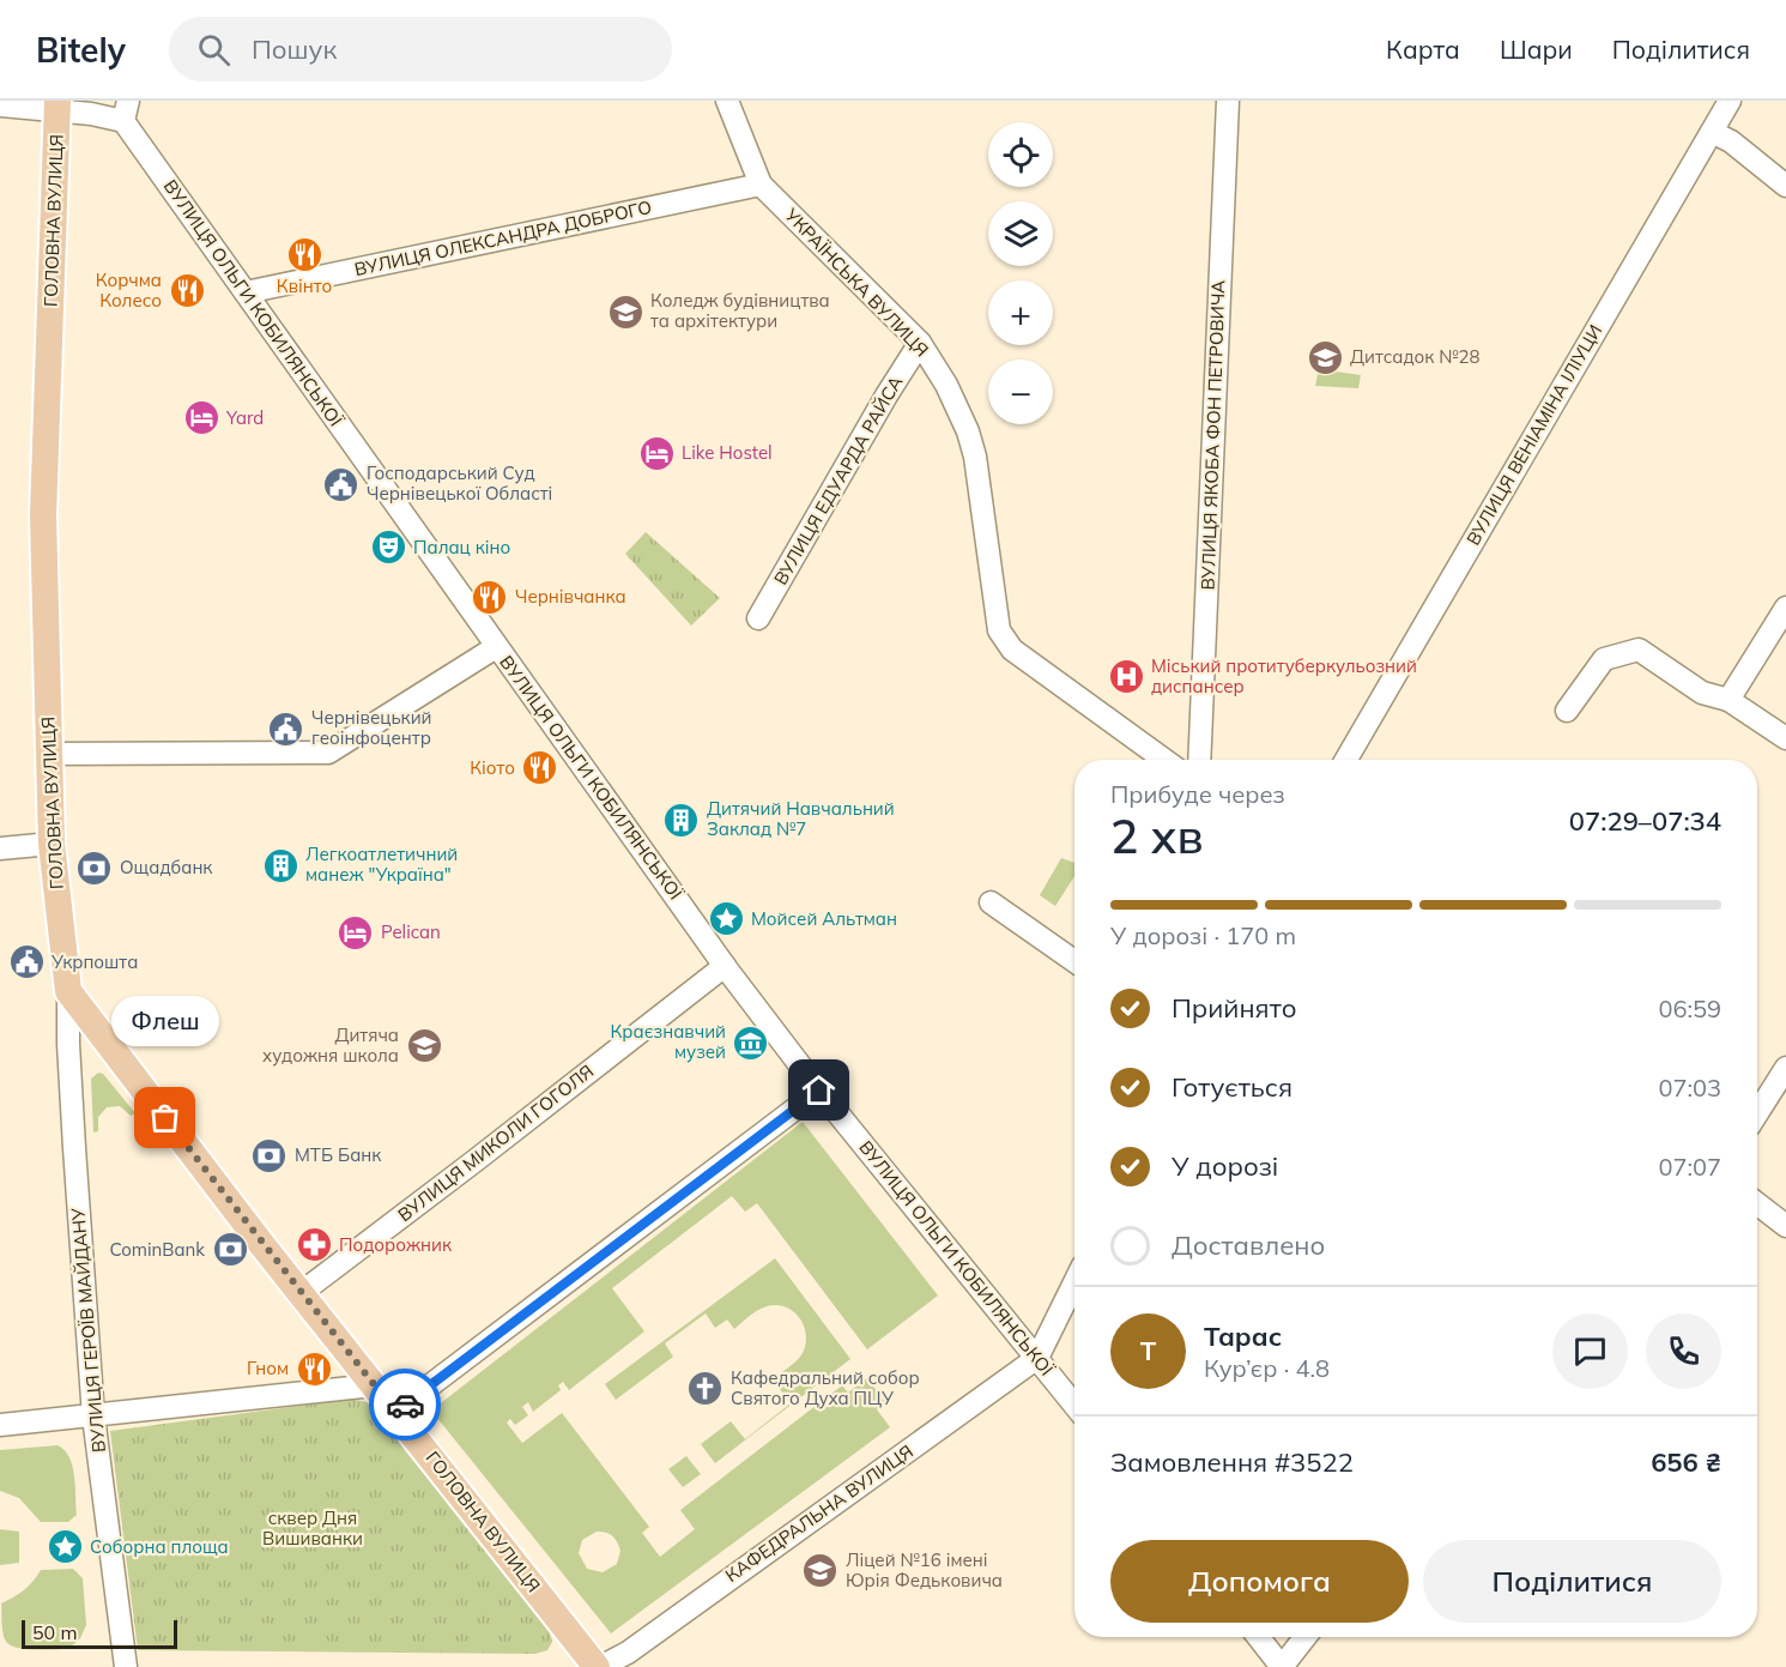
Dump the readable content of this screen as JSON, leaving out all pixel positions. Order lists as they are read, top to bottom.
{
  "streets": {
    "main road": ["ГОЛОВНА ВУЛИЦЯ"],
    "street": [
      "ВУЛИЦЯ ОЛЕКСАНДРА ДОБРОГО",
      "УКРАЇНСЬКА ВУЛИЦЯ",
      "ВУЛИЦЯ ОЛЬГИ КОБИЛЯНСЬКОЇ",
      "ВУЛИЦЯ ЯКОБА ФОН ПЕТРОВИЧА",
      "ВУЛИЦЯ ВЕНІАМІНА ІЛІУЦИ",
      "ВУЛИЦЯ ЕДУАРДА РАЙСА",
      "ВУЛИЦЯ МИКОЛИ ГОГОЛЯ",
      "ВУЛИЦЯ ГЕРОЇВ МАЙДАНУ",
      "КАФЕДРАЛЬНА ВУЛИЦЯ"
    ]
  },
  "crossings": [
    ["ГОЛОВНА ВУЛИЦЯ", "ВУЛИЦЯ МИКОЛИ ГОГОЛЯ"],
    ["ГОЛОВНА ВУЛИЦЯ", "ВУЛИЦЯ ГЕРОЇВ МАЙДАНУ"],
    ["ГОЛОВНА ВУЛИЦЯ", "КАФЕДРАЛЬНА ВУЛИЦЯ"],
    ["ВУЛИЦЯ ОЛЕКСАНДРА ДОБРОГО", "УКРАЇНСЬКА ВУЛИЦЯ"],
    ["ВУЛИЦЯ ОЛЕКСАНДРА ДОБРОГО", "ВУЛИЦЯ ОЛЬГИ КОБИЛЯНСЬКОЇ"],
    ["УКРАЇНСЬКА ВУЛИЦЯ", "ВУЛИЦЯ ЕДУАРДА РАЙСА"],
    ["ВУЛИЦЯ ОЛЬГИ КОБИЛЯНСЬКОЇ", "ВУЛИЦЯ МИКОЛИ ГОГОЛЯ"],
    ["ВУЛИЦЯ ОЛЬГИ КОБИЛЯНСЬКОЇ", "КАФЕДРАЛЬНА ВУЛИЦЯ"]
  ],
  "parks": ["сквер Дня Вишиванки"],
  "places": {
    "restaurant": [
      "Квінто",
      "Корчма Колесо",
      "Чернівчанка",
      "Кіото",
      "Гном"
    ],
    "school or university": [
      "Коледж будівництва та архітектури",
      "Дитсадок №28",
      "Дитяча художня школа",
      "Ліцей №16 імені Юрія Федьковича"
    ],
    "hotel": ["Yard", "Like Hostel", "Pelican"],
    "public building": ["Господарський Суд Чернівецької Області", "Чернівецький геоінфоцентр", "Укрпошта"],
    "theatre": ["Палац кіно"],
    "hospital": ["Міський протитуберкульозний диспансер"],
    "building": ["Дитячий Навчальний Заклад №7", "Легкоатлетичний манеж \"Україна\""],
    "bank": ["Ощадбанк", "МТБ Банк", "CominBank"],
    "place": ["Мойсей Альтман", "Соборна площа"],
    "museum": ["Краєзнавчий музей"],
    "other": ["Флеш"],
    "pharmacy": ["Подорожник"],
    "church": ["Кафедральний собор Святого Духа ПЦУ"]
  },
  "scale_bar": "50 m",
  "page": {
    "header": "Bitely",
    "search": "Пошук",
    "nav": ["Карта", "Шари", "Поділитися"],
    "map_buttons": ["+", "−"],
    "heading": ["2 хв", "Прибуде через", "07:29–07:34"],
    "panel": [
      "Тарас",
      "Кур’єр · 4.8",
      "Замовлення #3522",
      "656 ₴"
    ],
    "bar": "У дорозі · 170 m",
    "list": [
      ["Прийнято", "06:59"],
      ["Готується", "07:03"],
      ["У дорозі", "07:07"],
      "Доставлено"
    ],
    "bubble": "Флеш",
    "round": "Т",
    "buttons": ["Допомога", "Поділитися"],
    "scale": "50 m"
  }
}
